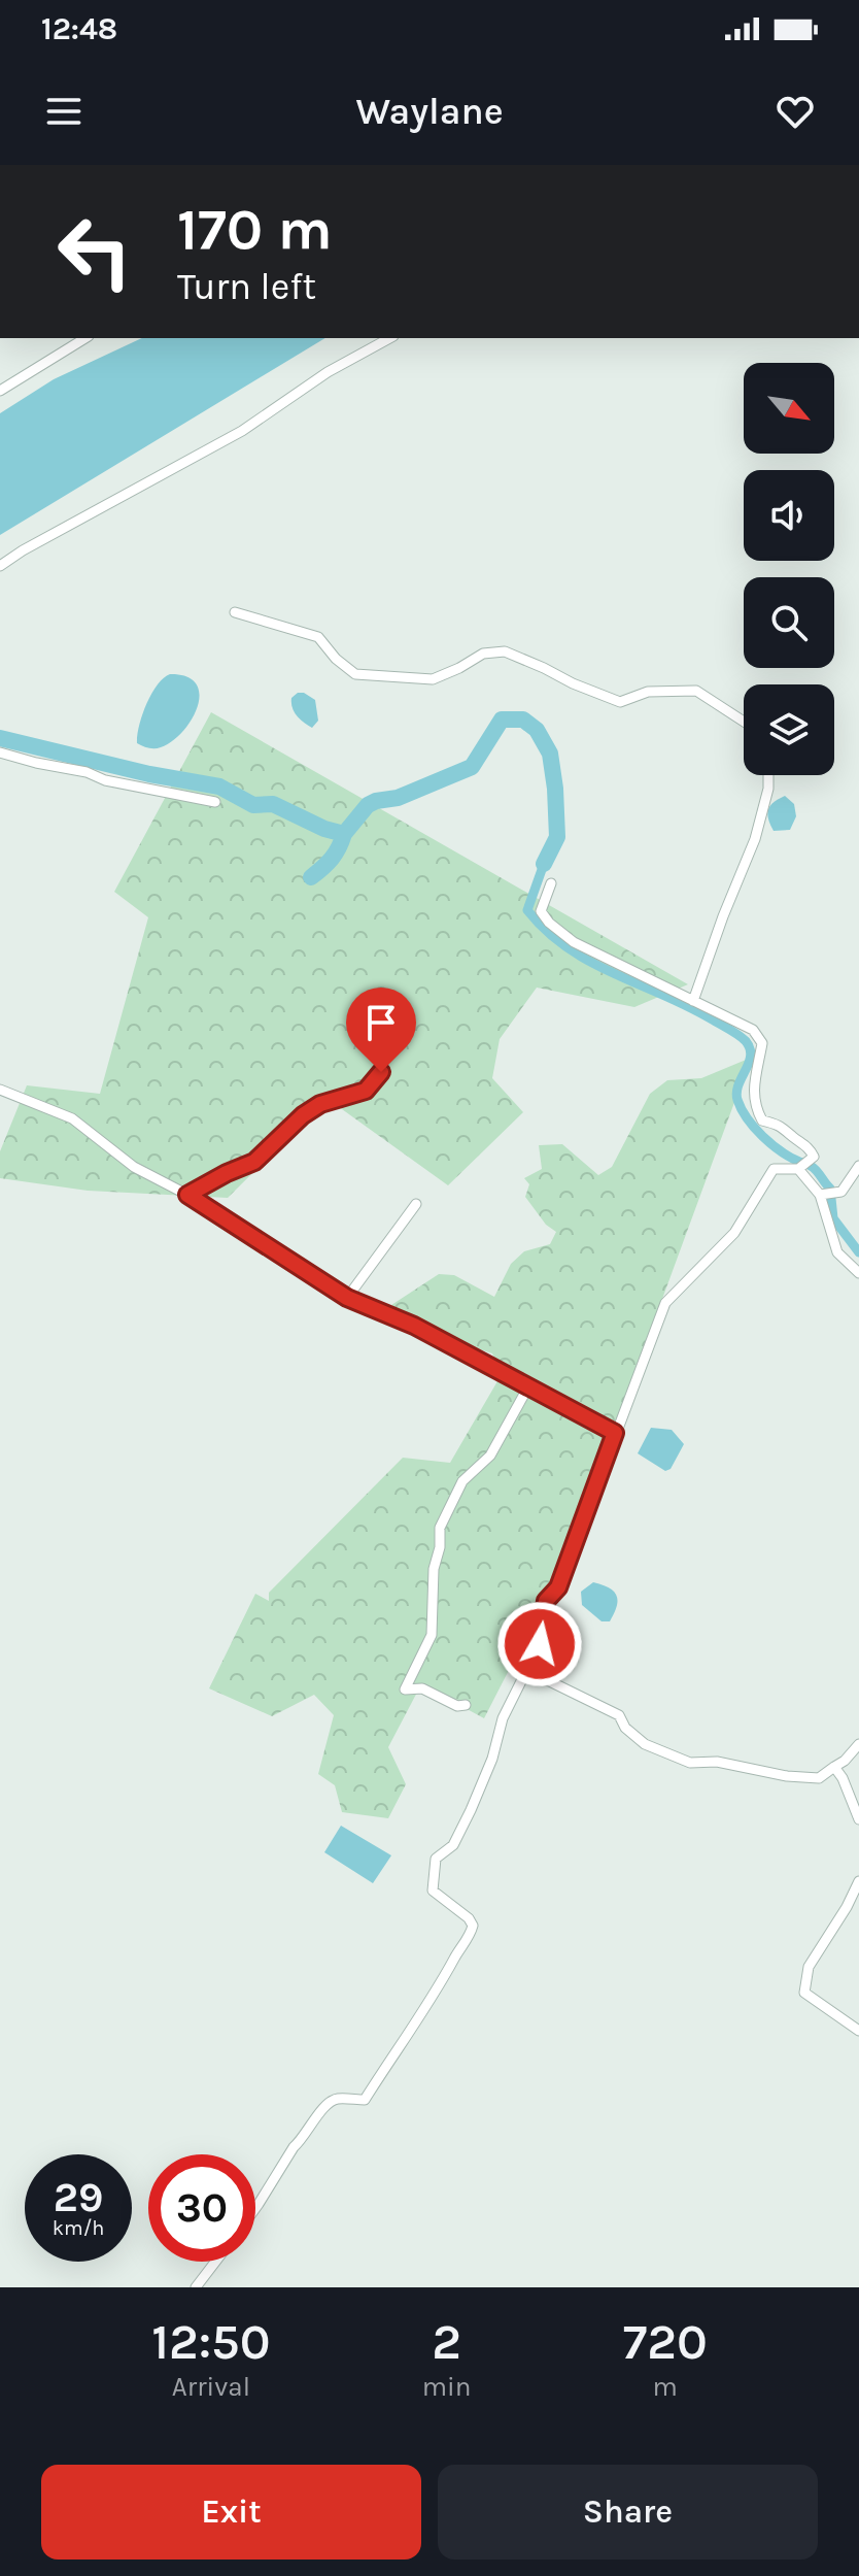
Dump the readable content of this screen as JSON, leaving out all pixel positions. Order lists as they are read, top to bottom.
{
  "north": "bottom right",
  "page": {
    "status": "12:48",
    "header": "Waylane",
    "turn": ["170 m", "Turn left"],
    "speed": "29 km/h",
    "limit": "30",
    "eta": [
      "12:50",
      "Arrival",
      "2",
      "min",
      "720",
      "m"
    ],
    "buttons": ["Exit", "Share"]
  }
}
